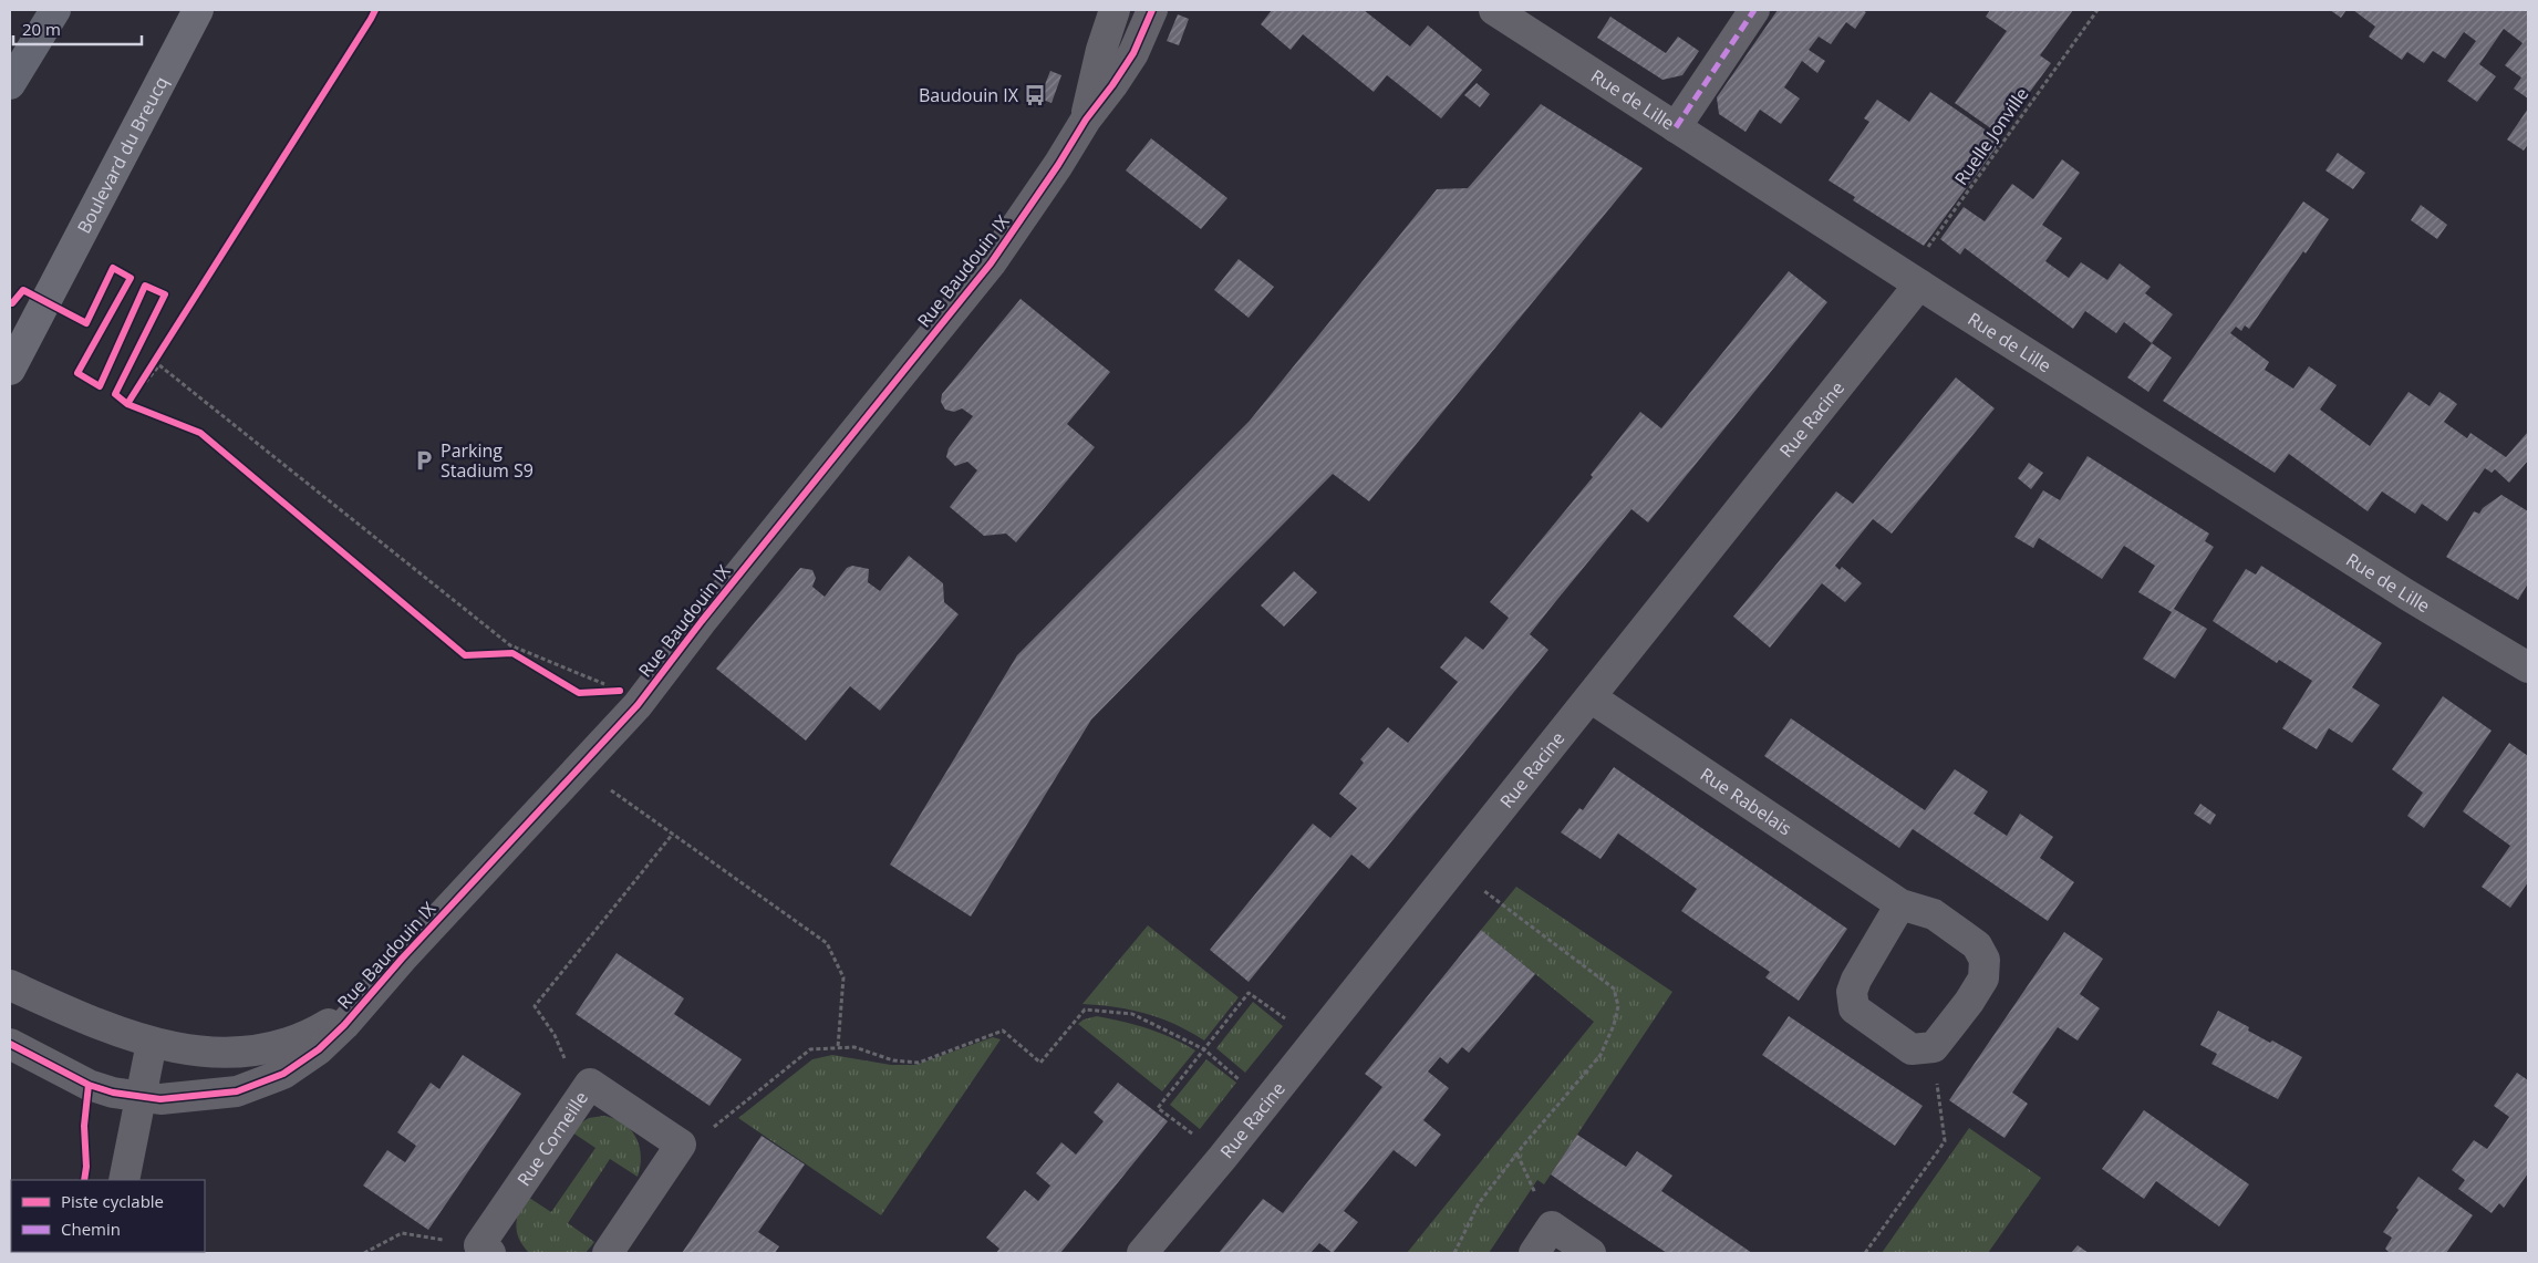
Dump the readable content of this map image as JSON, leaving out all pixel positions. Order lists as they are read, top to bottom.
{
  "streets": {
    "main road": ["Boulevard du Breucq"],
    "street": [
      "Rue de Lille",
      "Rue Baudouin IX",
      "Rue Racine",
      "Rue Rabelais",
      "Rue Corneille"
    ],
    "path": ["Ruelle Jonville"]
  },
  "crossings": [
    ["Rue de Lille", "Ruelle Jonville"],
    ["Rue de Lille", "Rue Racine"],
    ["Ruelle Jonville", "Rue Racine"],
    ["Rue Racine", "Rue Rabelais"]
  ],
  "places": {
    "bus stop": ["Baudouin IX"],
    "parking": ["Parking Stadium S9"]
  },
  "legend": ["Piste cyclable", "Chemin"],
  "scale_bar": "20 m"
}
